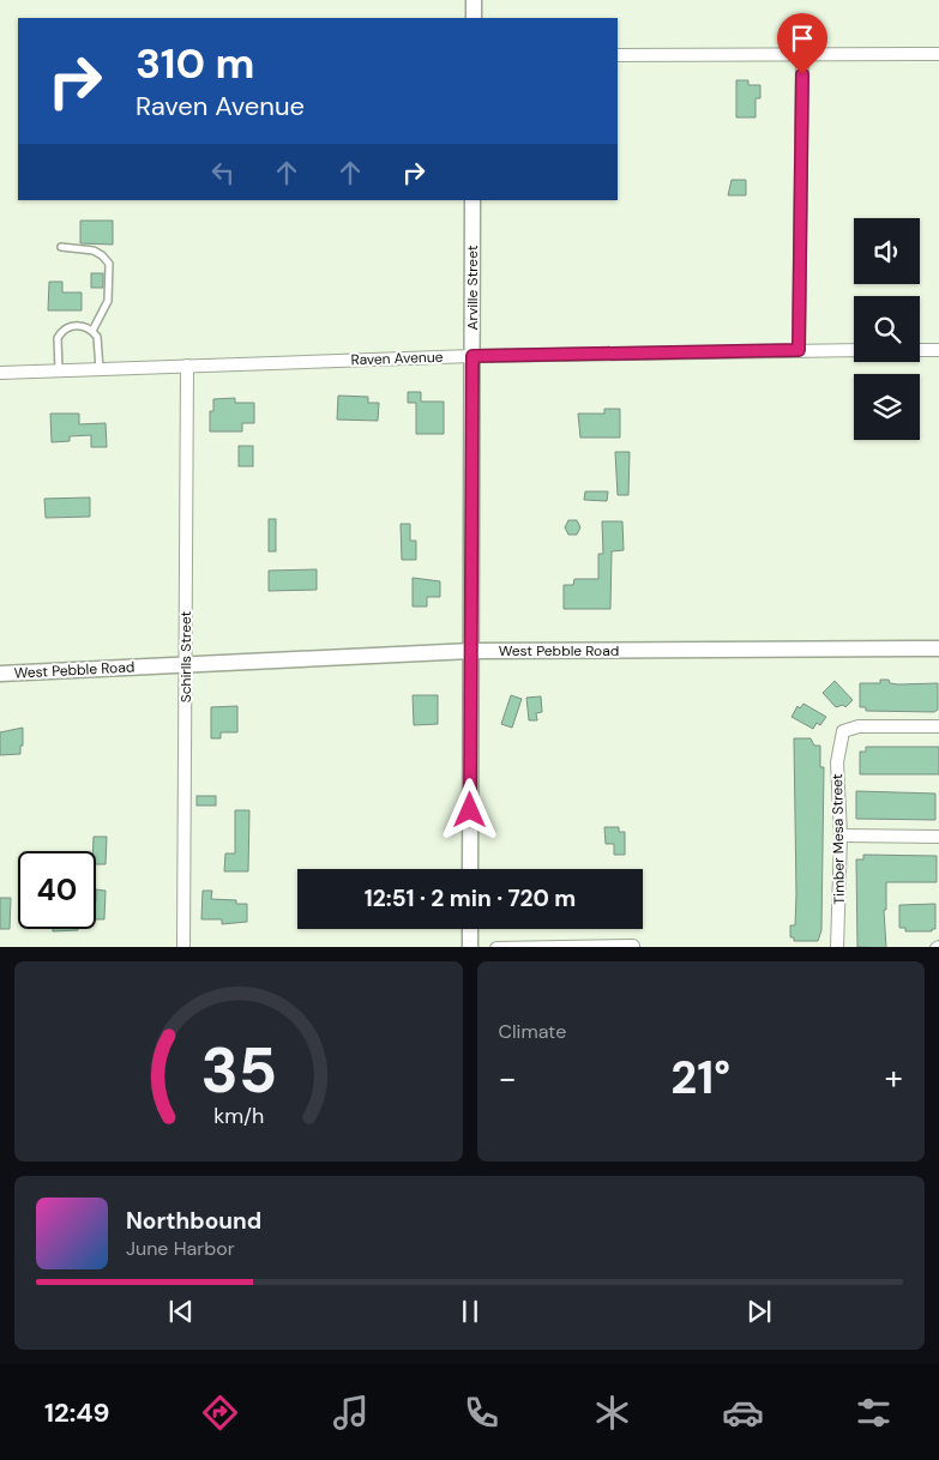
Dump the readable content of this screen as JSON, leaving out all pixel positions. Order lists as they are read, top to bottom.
{
  "streets": {
    "street": [
      "Arville Street",
      "Raven Avenue",
      "West Pebble Road",
      "Schirlls Street",
      "Timber Mesa Street"
    ]
  },
  "crossings": [
    ["Arville Street", "Raven Avenue"],
    ["Arville Street", "West Pebble Road"],
    ["Raven Avenue", "Schirlls Street"],
    ["West Pebble Road", "Schirlls Street"]
  ],
  "page": {
    "turn": ["310 m", "Raven Avenue"],
    "limit": "40",
    "trip": "12:51 · 2 min · 720 m",
    "tile": "Climate",
    "heat": ["−", "21°", "+"],
    "song": ["Northbound", "June Harbor"],
    "tabs": "12:49",
    "gauge": ["35", "km/h"]
  }
}
